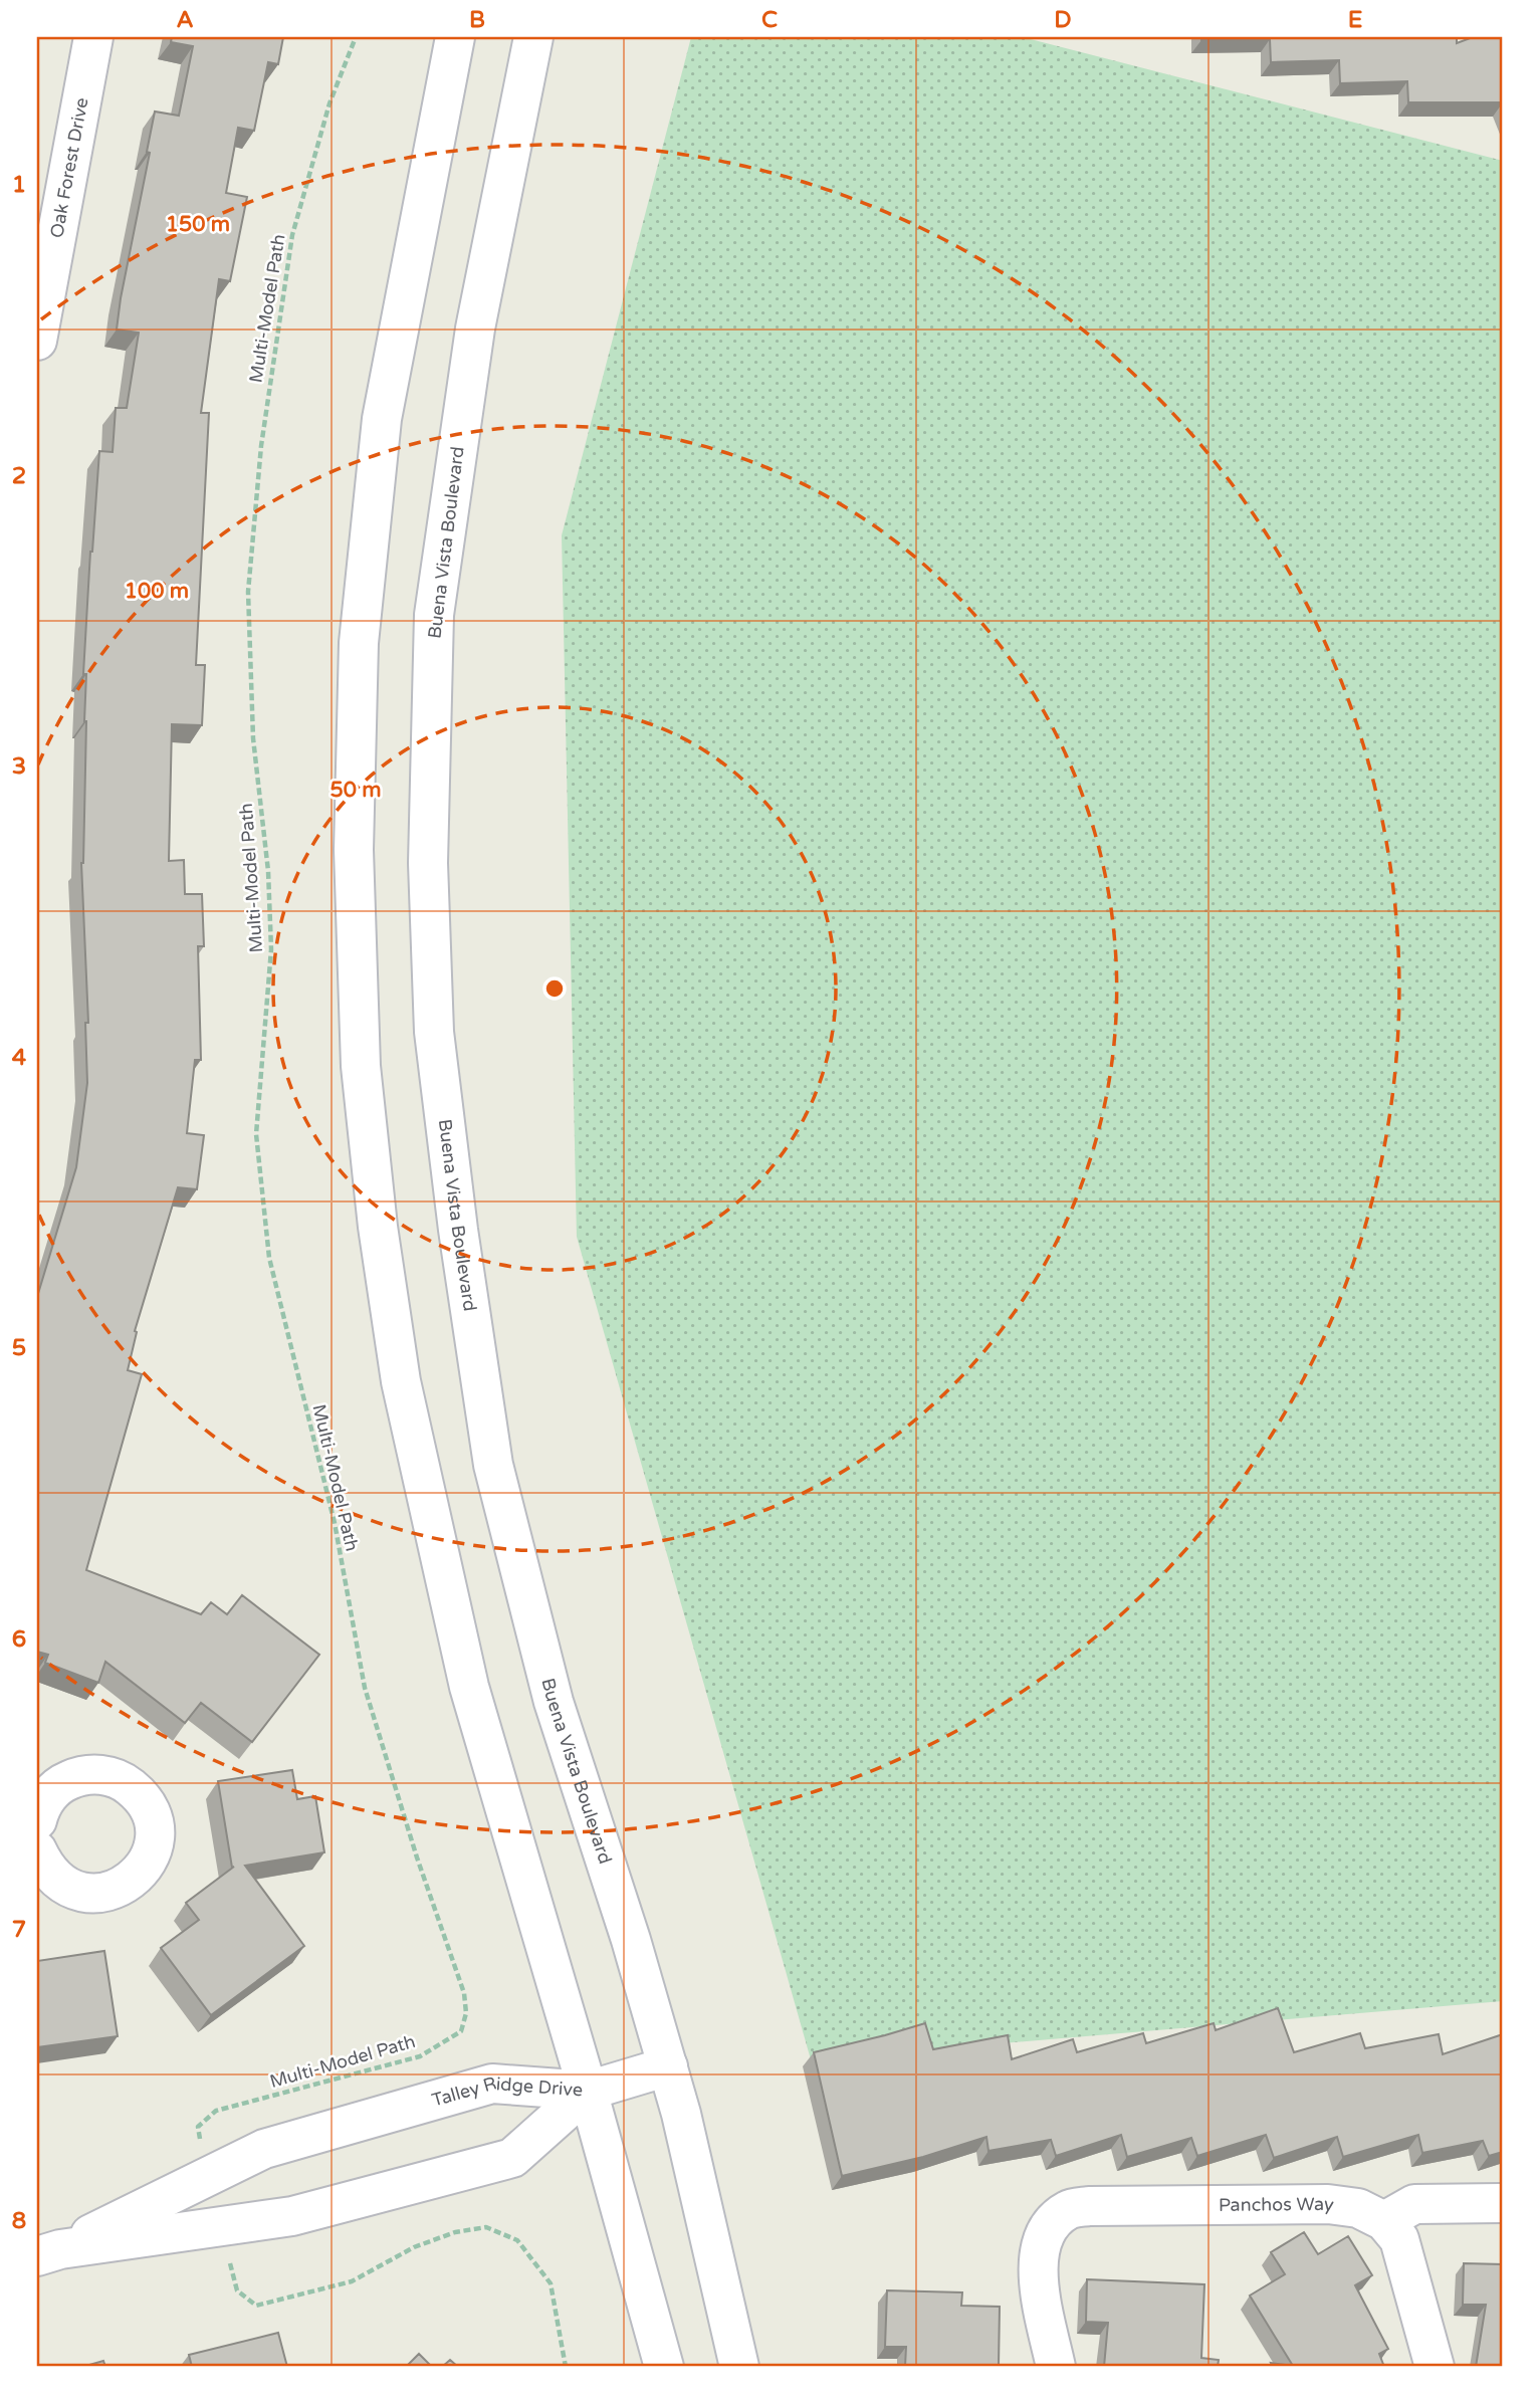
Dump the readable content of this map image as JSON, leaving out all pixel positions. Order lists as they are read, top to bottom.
{
  "streets": {
    "main road": [
      "Oak Forest Drive",
      "Buena Vista Boulevard",
      "Talley Ridge Drive",
      "Panchos Way"
    ],
    "path": ["Multi-Model Path"]
  },
  "crossings": [
    ["Multi-Model Path", "Talley Ridge Drive"]
  ],
  "grid": {
    "columns": [
      "A",
      "B",
      "C",
      "D",
      "E"
    ],
    "rows": [
      "1",
      "2",
      "3",
      "4",
      "5",
      "6",
      "7",
      "8"
    ]
  },
  "rings": ["150 m", "100 m", "50 m"]
}
